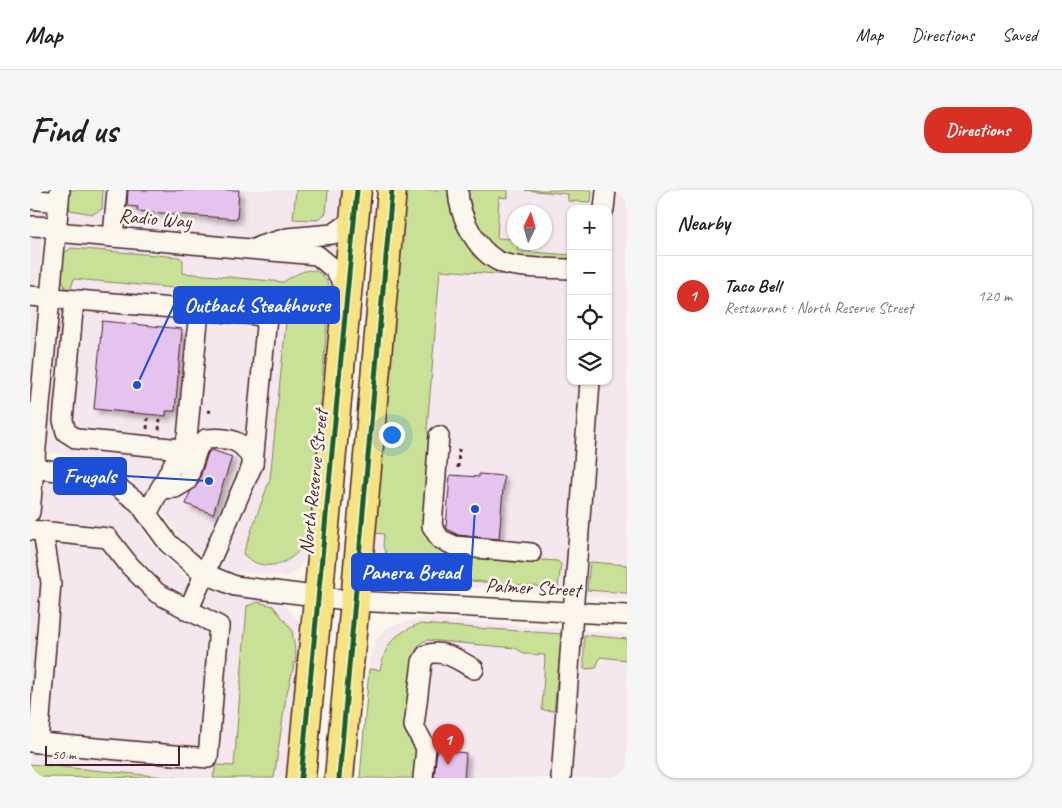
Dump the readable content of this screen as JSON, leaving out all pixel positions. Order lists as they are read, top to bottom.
{
  "streets": {
    "highway": ["North Reserve Street"],
    "street": ["Radio Way", "Palmer Street"]
  },
  "crossings": [
    ["Radio Way", "North Reserve Street"],
    ["North Reserve Street", "Palmer Street"]
  ],
  "places": ["Outback Steakhouse", "Frugals", "Panera Bread"],
  "scale_bar": "50 m",
  "north": "top",
  "page": {
    "header": "Map",
    "nav": ["Map", "Directions", "Saved"],
    "buttons": "Directions",
    "title": "Find us",
    "heading": "Nearby",
    "map_buttons": ["+", "−"],
    "list": [
      {
        "mark": "1",
        "name": "Taco Bell",
        "note": "Restaurant · North Reserve Street",
        "value": "120 m"
      }
    ],
    "pins": "1",
    "scale": "50 m"
  }
}
